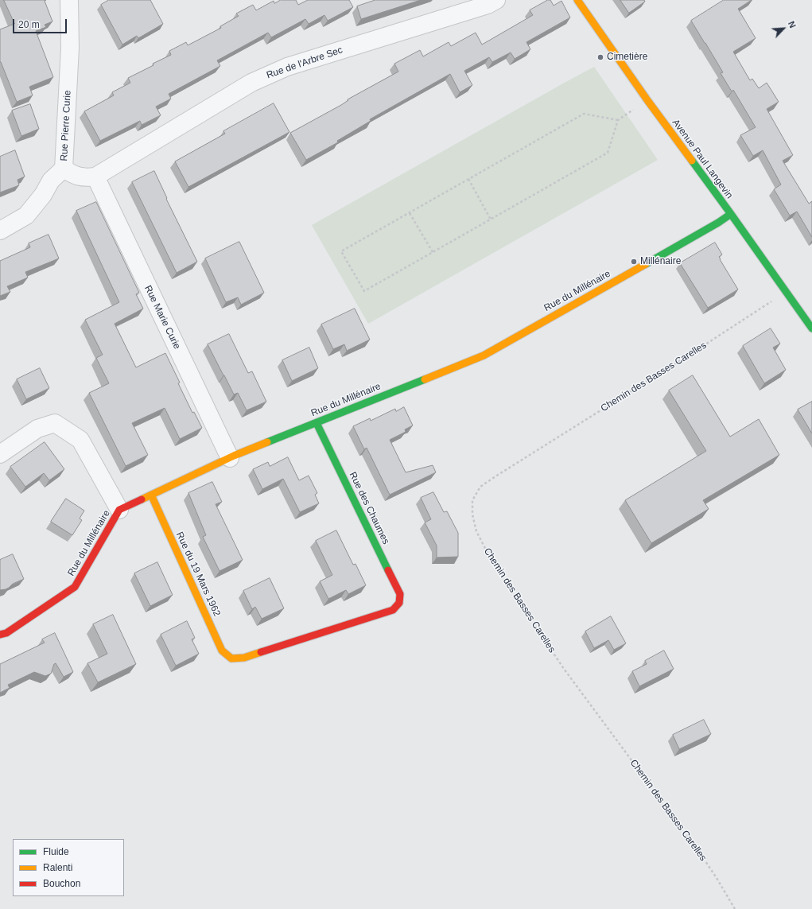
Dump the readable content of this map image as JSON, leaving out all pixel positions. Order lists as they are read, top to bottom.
{
  "streets": {
    "street": [
      "Rue de l'Arbre Sec",
      "Rue Pierre Curie",
      "Avenue Paul Langevin",
      "Rue du Millénaire",
      "Rue Marie Curie",
      "Rue des Chaumes",
      "Rue du 19 Mars 1962"
    ],
    "path": ["Chemin des Basses Carelles"]
  },
  "crossings": [
    ["Rue de l'Arbre Sec", "Rue Marie Curie"],
    ["Avenue Paul Langevin", "Rue du Millénaire"],
    ["Avenue Paul Langevin", "Chemin des Basses Carelles"],
    ["Rue du Millénaire", "Rue Marie Curie"],
    ["Rue du Millénaire", "Rue des Chaumes"],
    ["Rue du Millénaire", "Rue du 19 Mars 1962"],
    ["Rue des Chaumes", "Rue du 19 Mars 1962"]
  ],
  "places": ["Cimetière", "Millénaire"],
  "legend": ["Fluide", "Ralenti", "Bouchon"],
  "scale_bar": "20 m",
  "north": "top right"
}
